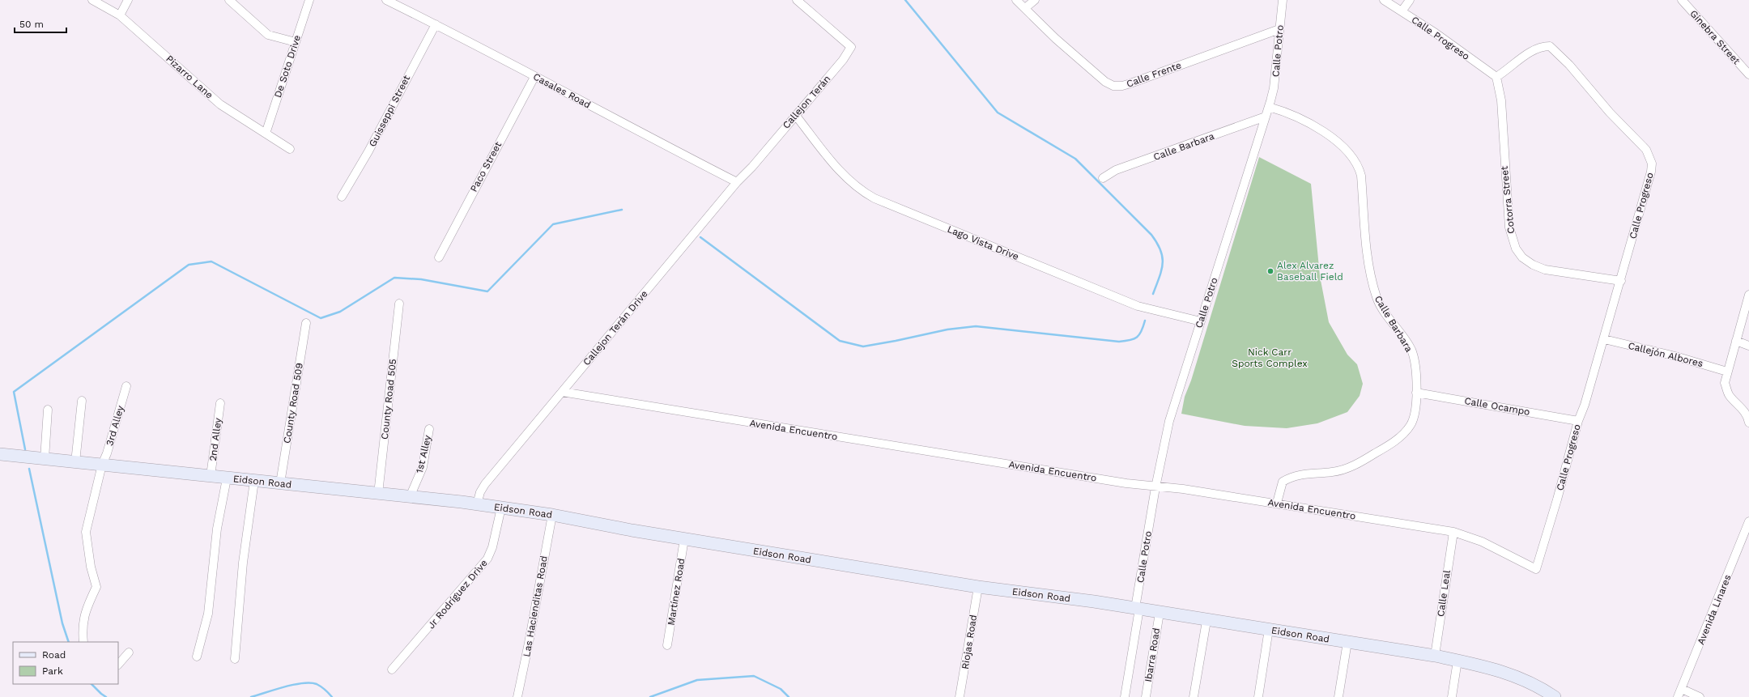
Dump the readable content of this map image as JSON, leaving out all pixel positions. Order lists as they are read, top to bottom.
{
  "streets": {
    "street": [
      "Ginebra Street",
      "Calle Progreso",
      "Calle Potro",
      "De Soto Drive",
      "Calle Frente",
      "Pizarro Lane",
      "Casales Road",
      "Callejon Terán",
      "Guisseppi Street",
      "Calle Barbara",
      "Paco Street",
      "Cotorra Street",
      "Lago Vista Drive",
      "Callejon Terán Drive",
      "Callejón Albores",
      "County Road 505",
      "County Road 509",
      "Calle Ocampo",
      "3rd Alley",
      "Avenida Encuentro",
      "2nd Alley",
      "1st Alley",
      "Eidson Road",
      "Martínez Road",
      "Calle Leal",
      "Jr Rodríguez Drive",
      "Las Hacienditas Road",
      "Avenida Linares",
      "Riojas Road",
      "Ibarra Road"
    ]
  },
  "crossings": [
    ["Calle Progreso", "Cotorra Street"],
    ["Calle Progreso", "Callejón Albores"],
    ["Calle Progreso", "Calle Ocampo"],
    ["Calle Progreso", "Avenida Encuentro"],
    ["Calle Potro", "Calle Frente"],
    ["Calle Potro", "Calle Barbara"],
    ["Calle Potro", "Lago Vista Drive"],
    ["Calle Potro", "Avenida Encuentro"],
    ["Calle Potro", "Eidson Road"],
    ["De Soto Drive", "Pizarro Lane"],
    ["Casales Road", "Guisseppi Street"],
    ["Casales Road", "Paco Street"],
    ["Casales Road", "Callejon Terán Drive"],
    ["Callejon Terán", "Lago Vista Drive"],
    ["Callejon Terán", "Callejon Terán Drive"],
    ["Calle Barbara", "Calle Ocampo"],
    ["Calle Barbara", "Avenida Encuentro"],
    ["Callejon Terán Drive", "Avenida Encuentro"],
    ["Callejon Terán Drive", "Eidson Road"],
    ["County Road 505", "Eidson Road"],
    ["County Road 509", "Eidson Road"],
    ["3rd Alley", "Eidson Road"],
    ["Avenida Encuentro", "Calle Leal"],
    ["2nd Alley", "Eidson Road"],
    ["1st Alley", "Eidson Road"],
    ["Eidson Road", "Martínez Road"],
    ["Eidson Road", "Calle Leal"],
    ["Eidson Road", "Jr Rodríguez Drive"],
    ["Eidson Road", "Las Hacienditas Road"],
    ["Eidson Road", "Riojas Road"],
    ["Eidson Road", "Ibarra Road"]
  ],
  "parks": ["Nick Carr Sports Complex"],
  "places": ["Alex Alvarez Baseball Field"],
  "legend": ["Road", "Park"],
  "scale_bar": "50 m"
}
